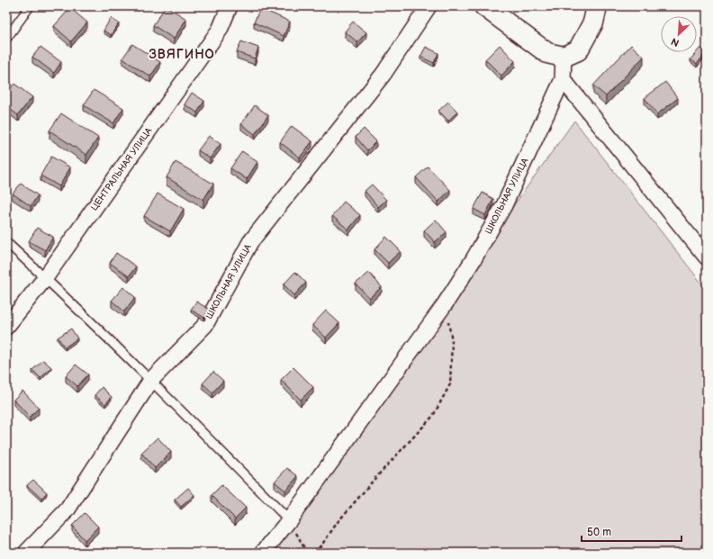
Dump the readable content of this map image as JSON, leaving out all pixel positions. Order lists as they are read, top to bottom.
{
  "streets": {
    "street": ["ЦЕНТРАЛЬНАЯ УЛИЦА", "ШКОЛЬНАЯ УЛИЦА"]
  },
  "districts": ["ЗВЯГИНО"],
  "scale_bar": "50 m",
  "north": "bottom left"
}
